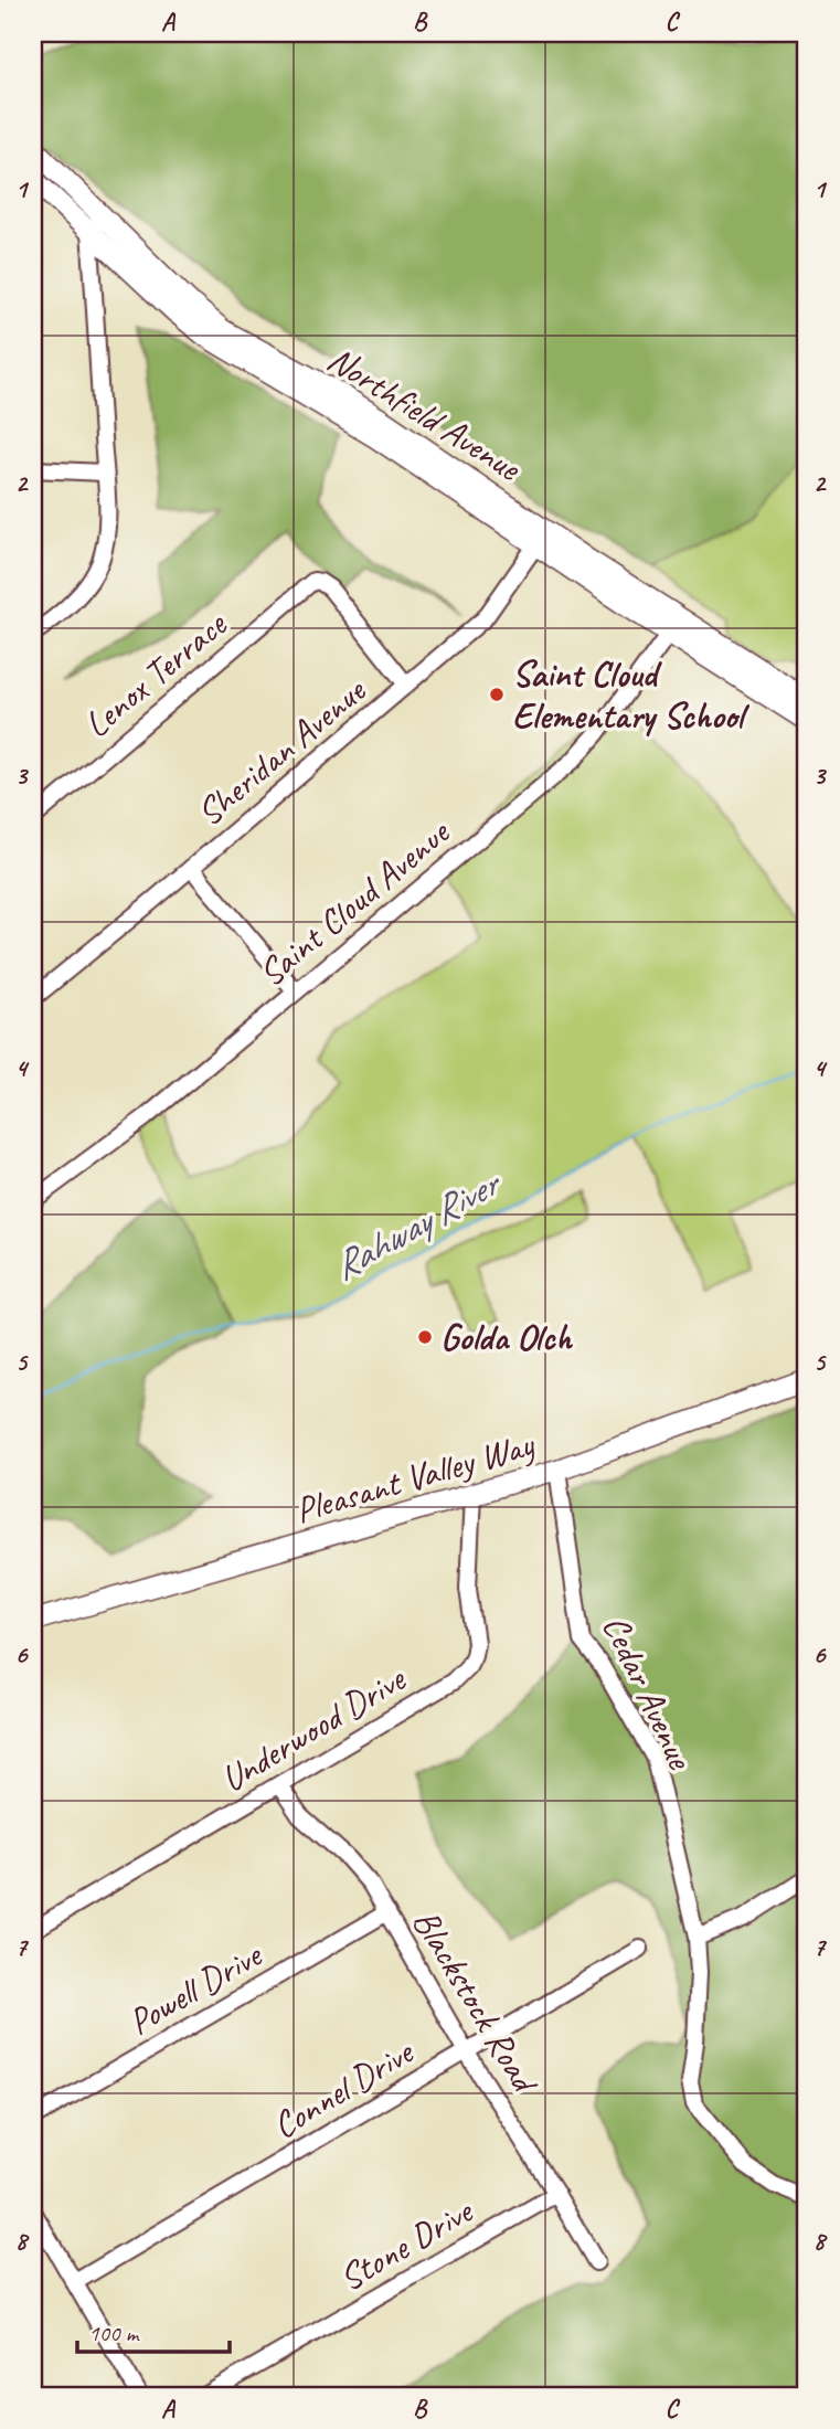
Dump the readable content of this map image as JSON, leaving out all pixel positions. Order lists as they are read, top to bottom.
{
  "streets": {
    "main road": ["Northfield Avenue", "Pleasant Valley Way"],
    "street": [
      "Lenox Terrace",
      "Sheridan Avenue",
      "Saint Cloud Avenue",
      "Cedar Avenue",
      "Underwood Drive",
      "Powell Drive",
      "Blackstock Road",
      "Connel Drive",
      "Stone Drive"
    ]
  },
  "crossings": [
    ["Northfield Avenue", "Sheridan Avenue"],
    ["Northfield Avenue", "Saint Cloud Avenue"],
    ["Lenox Terrace", "Sheridan Avenue"],
    ["Pleasant Valley Way", "Cedar Avenue"],
    ["Pleasant Valley Way", "Underwood Drive"],
    ["Underwood Drive", "Blackstock Road"],
    ["Powell Drive", "Blackstock Road"],
    ["Blackstock Road", "Connel Drive"],
    ["Blackstock Road", "Stone Drive"]
  ],
  "water": ["Rahway River"],
  "places": ["Saint Cloud Elementary School", "Golda Olch"],
  "scale_bar": "100 m",
  "grid": {
    "columns": ["A", "B", "C"],
    "rows": [
      "1",
      "2",
      "3",
      "4",
      "5",
      "6",
      "7",
      "8"
    ]
  }
}
